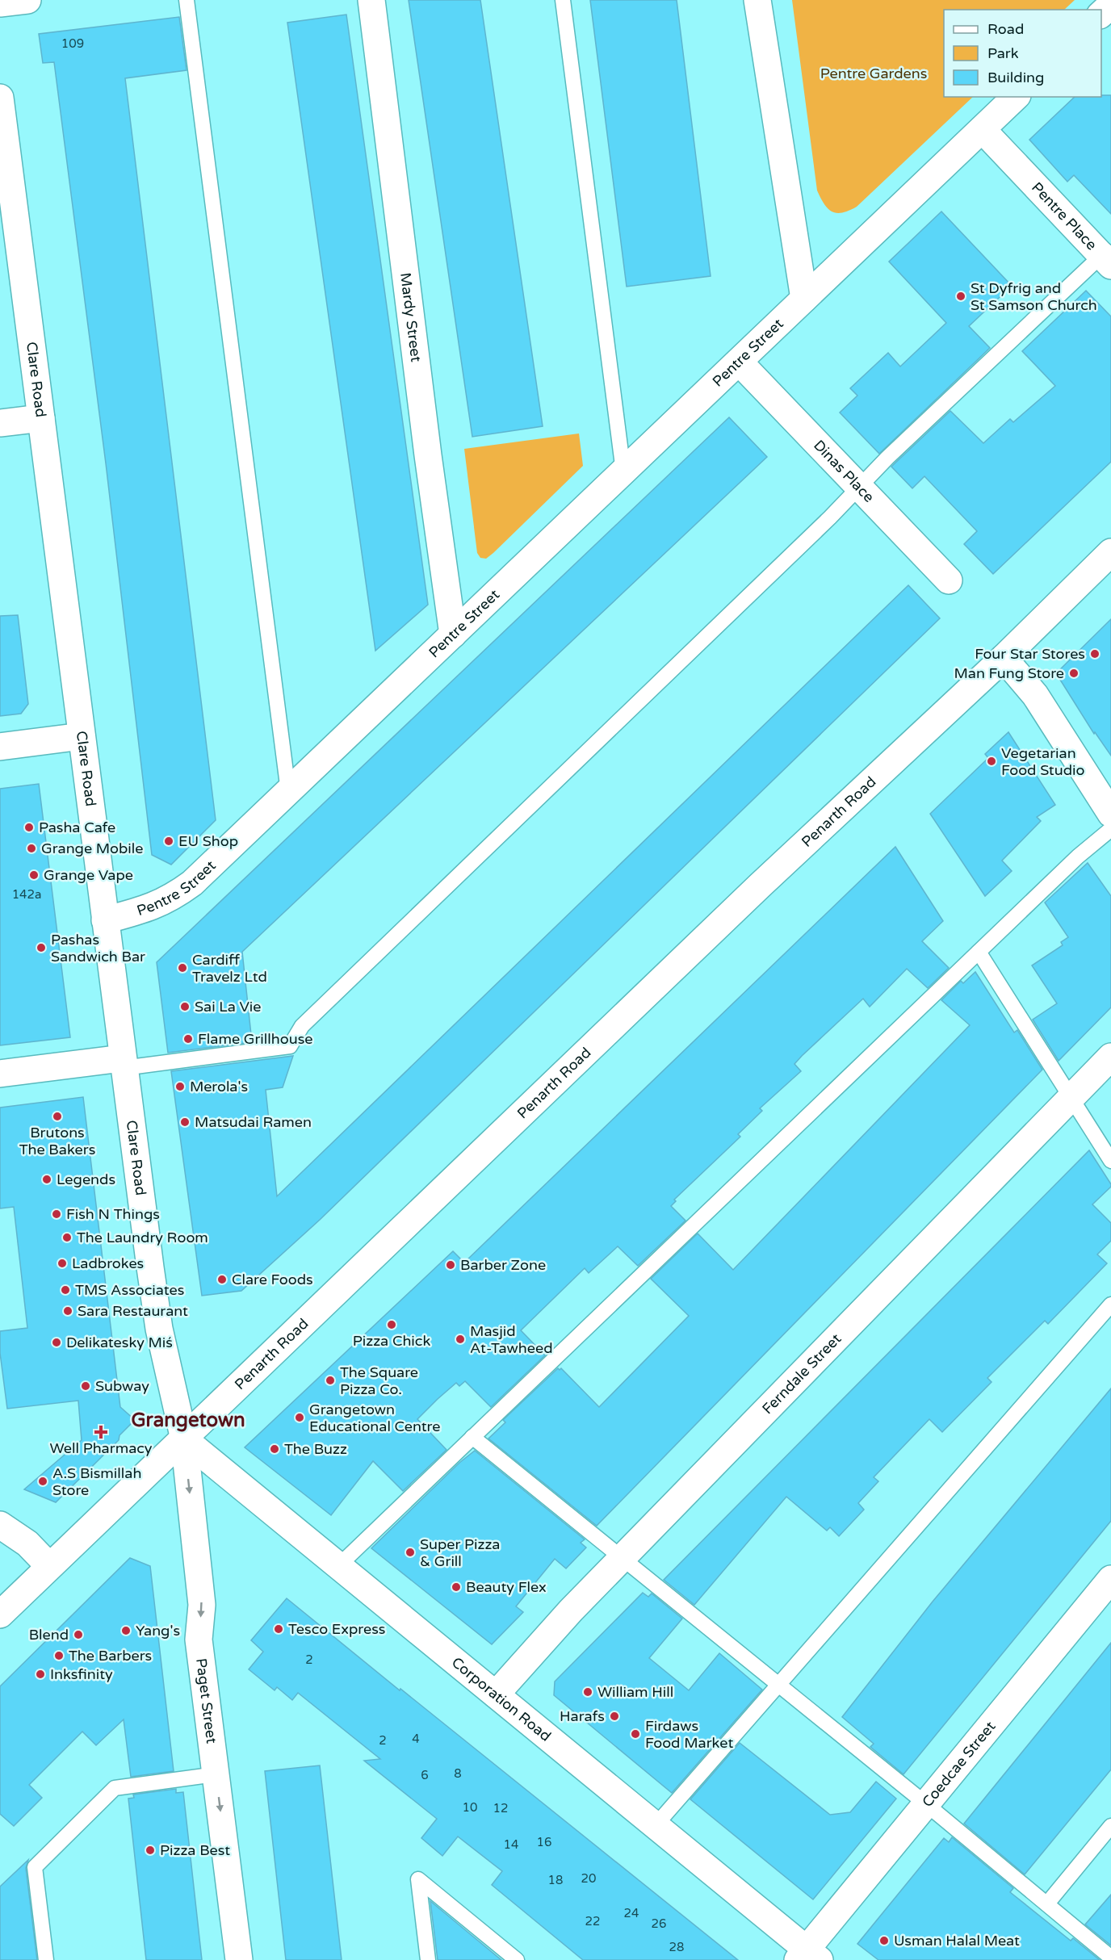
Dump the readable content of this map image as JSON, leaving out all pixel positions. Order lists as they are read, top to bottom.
{
  "streets": {
    "street": [
      "Pentre Place",
      "Mardy Street",
      "Pentre Street",
      "Clare Road",
      "Dinas Place",
      "Penarth Road",
      "Ferndale Street",
      "Paget Street",
      "Corporation Road",
      "Coedcae Street"
    ]
  },
  "crossings": [
    ["Mardy Street", "Pentre Street"],
    ["Pentre Street", "Clare Road"],
    ["Pentre Street", "Dinas Place"],
    ["Clare Road", "Penarth Road"],
    ["Clare Road", "Paget Street"],
    ["Clare Road", "Corporation Road"],
    ["Penarth Road", "Paget Street"],
    ["Penarth Road", "Corporation Road"],
    ["Ferndale Street", "Corporation Road"],
    ["Paget Street", "Corporation Road"],
    ["Corporation Road", "Coedcae Street"]
  ],
  "one_way": ["Paget Street"],
  "districts": ["Grangetown"],
  "parks": ["Pentre Gardens"],
  "places": {
    "other": [
      "St Dyfrig and St Samson Church",
      "Four Star Stores",
      "Man Fung Store",
      "Vegetarian Food Studio",
      "Pasha Cafe",
      "EU Shop",
      "Grange Mobile",
      "Grange Vape",
      "Pashas Sandwich Bar",
      "Cardiff Travelz Ltd",
      "Sai La Vie",
      "Flame Grillhouse",
      "Merola's",
      "Brutons The Bakers",
      "Matsudai Ramen",
      "Legends",
      "Fish N Things",
      "The Laundry Room",
      "Ladbrokes",
      "Barber Zone",
      "Clare Foods",
      "TMS Associates",
      "Sara Restaurant",
      "Pizza Chick",
      "Masjid At-Tawheed",
      "Delikatesky Miś",
      "The Square Pizza Co.",
      "Subway",
      "Grangetown Educational Centre",
      "The Buzz",
      "A.S Bismillah Store",
      "Super Pizza & Grill",
      "Beauty Flex",
      "Tesco Express",
      "Yang's",
      "Blend",
      "The Barbers",
      "Inksfinity",
      "William Hill",
      "Harafs",
      "Firdaws Food Market",
      "Pizza Best",
      "Usman Halal Meat"
    ],
    "health": ["Well Pharmacy"]
  },
  "house_numbers": [
    "109",
    "142a",
    "2",
    "4",
    "2",
    "8",
    "6",
    "10",
    "12",
    "16",
    "14",
    "20",
    "18",
    "24",
    "22",
    "26",
    "28"
  ],
  "legend": ["Road", "Park", "Building"]
}
